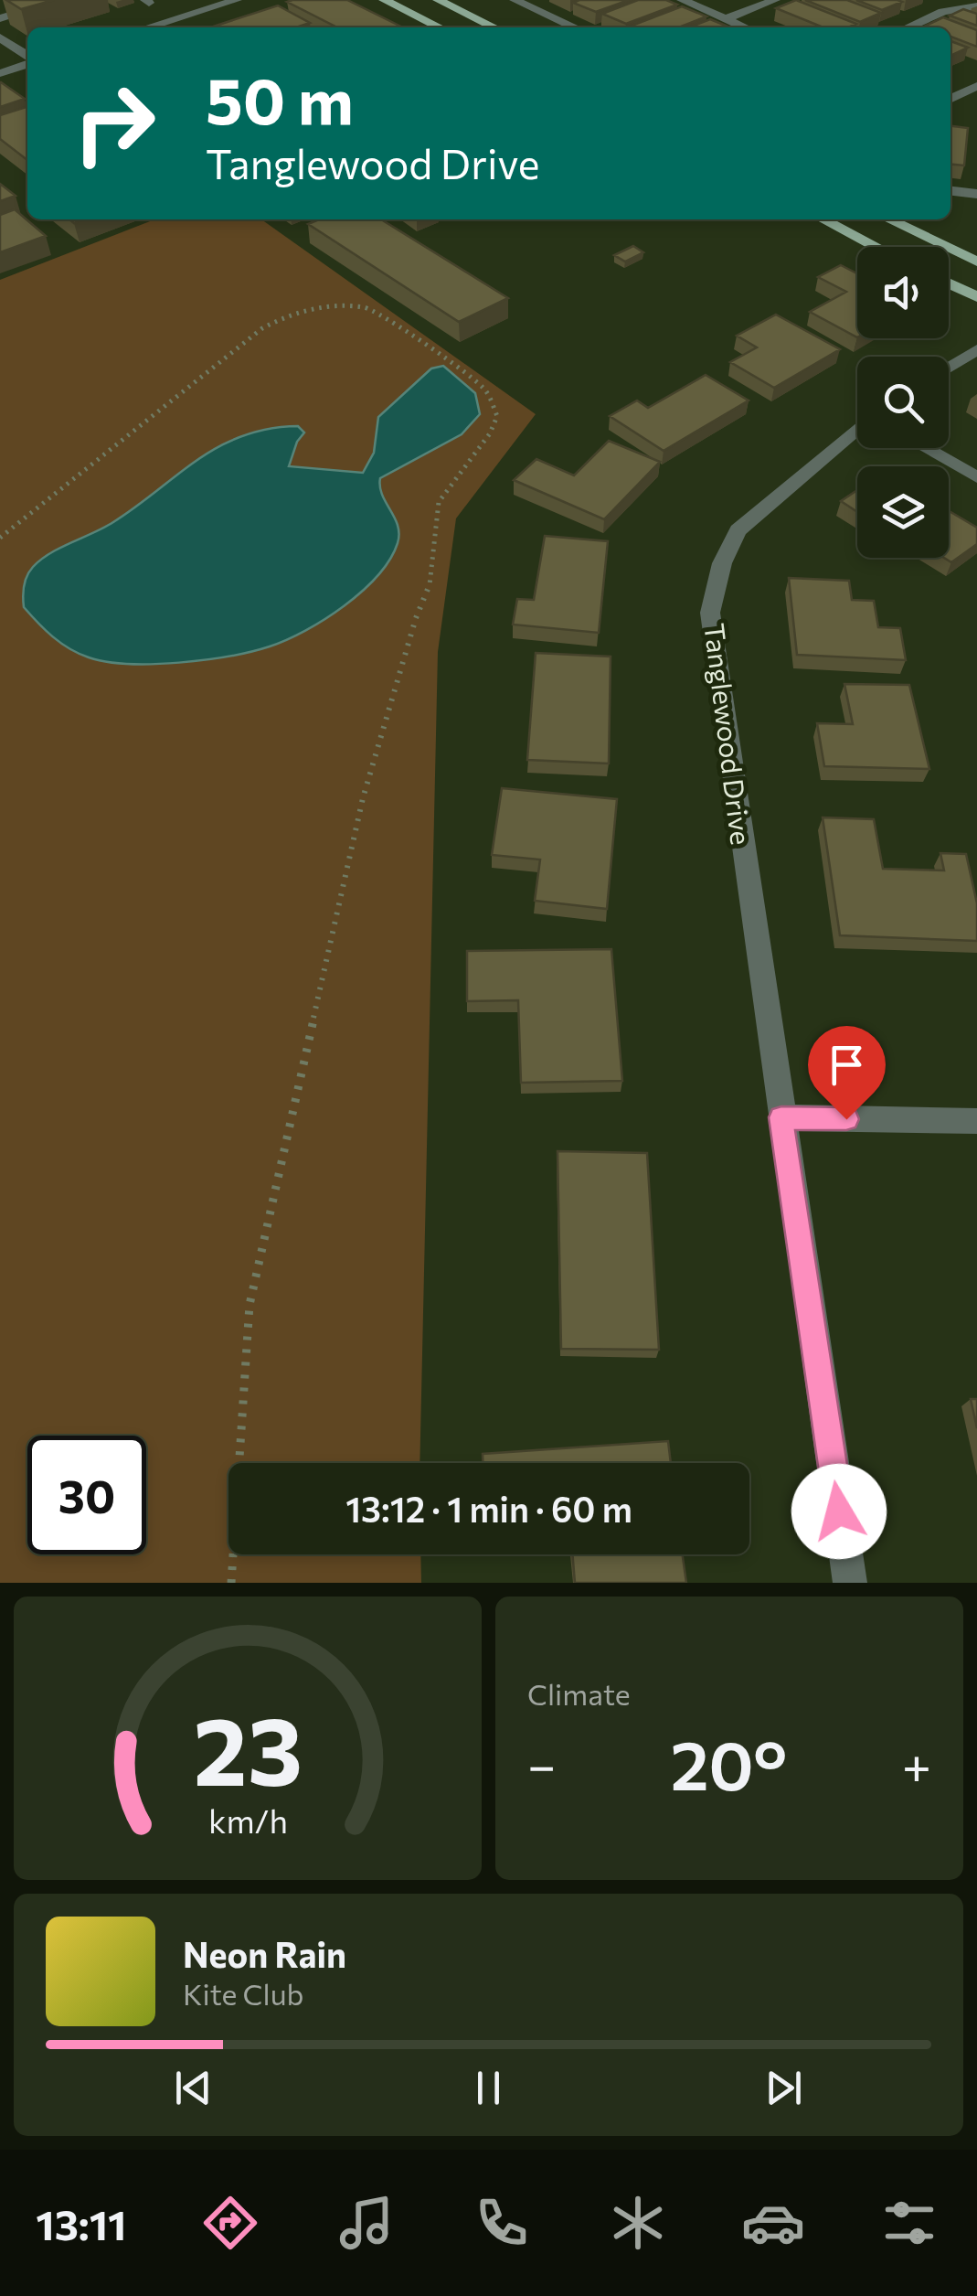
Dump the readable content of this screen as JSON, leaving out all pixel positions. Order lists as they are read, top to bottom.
{
  "streets": {
    "street": ["Tanglewood Drive"]
  },
  "page": {
    "turn": ["50 m", "Tanglewood Drive"],
    "limit": "30",
    "trip": "13:12 · 1 min · 60 m",
    "tile": "Climate",
    "heat": ["−", "20°", "+"],
    "song": ["Neon Rain", "Kite Club"],
    "tabs": "13:11",
    "gauge": ["23", "km/h"]
  }
}
